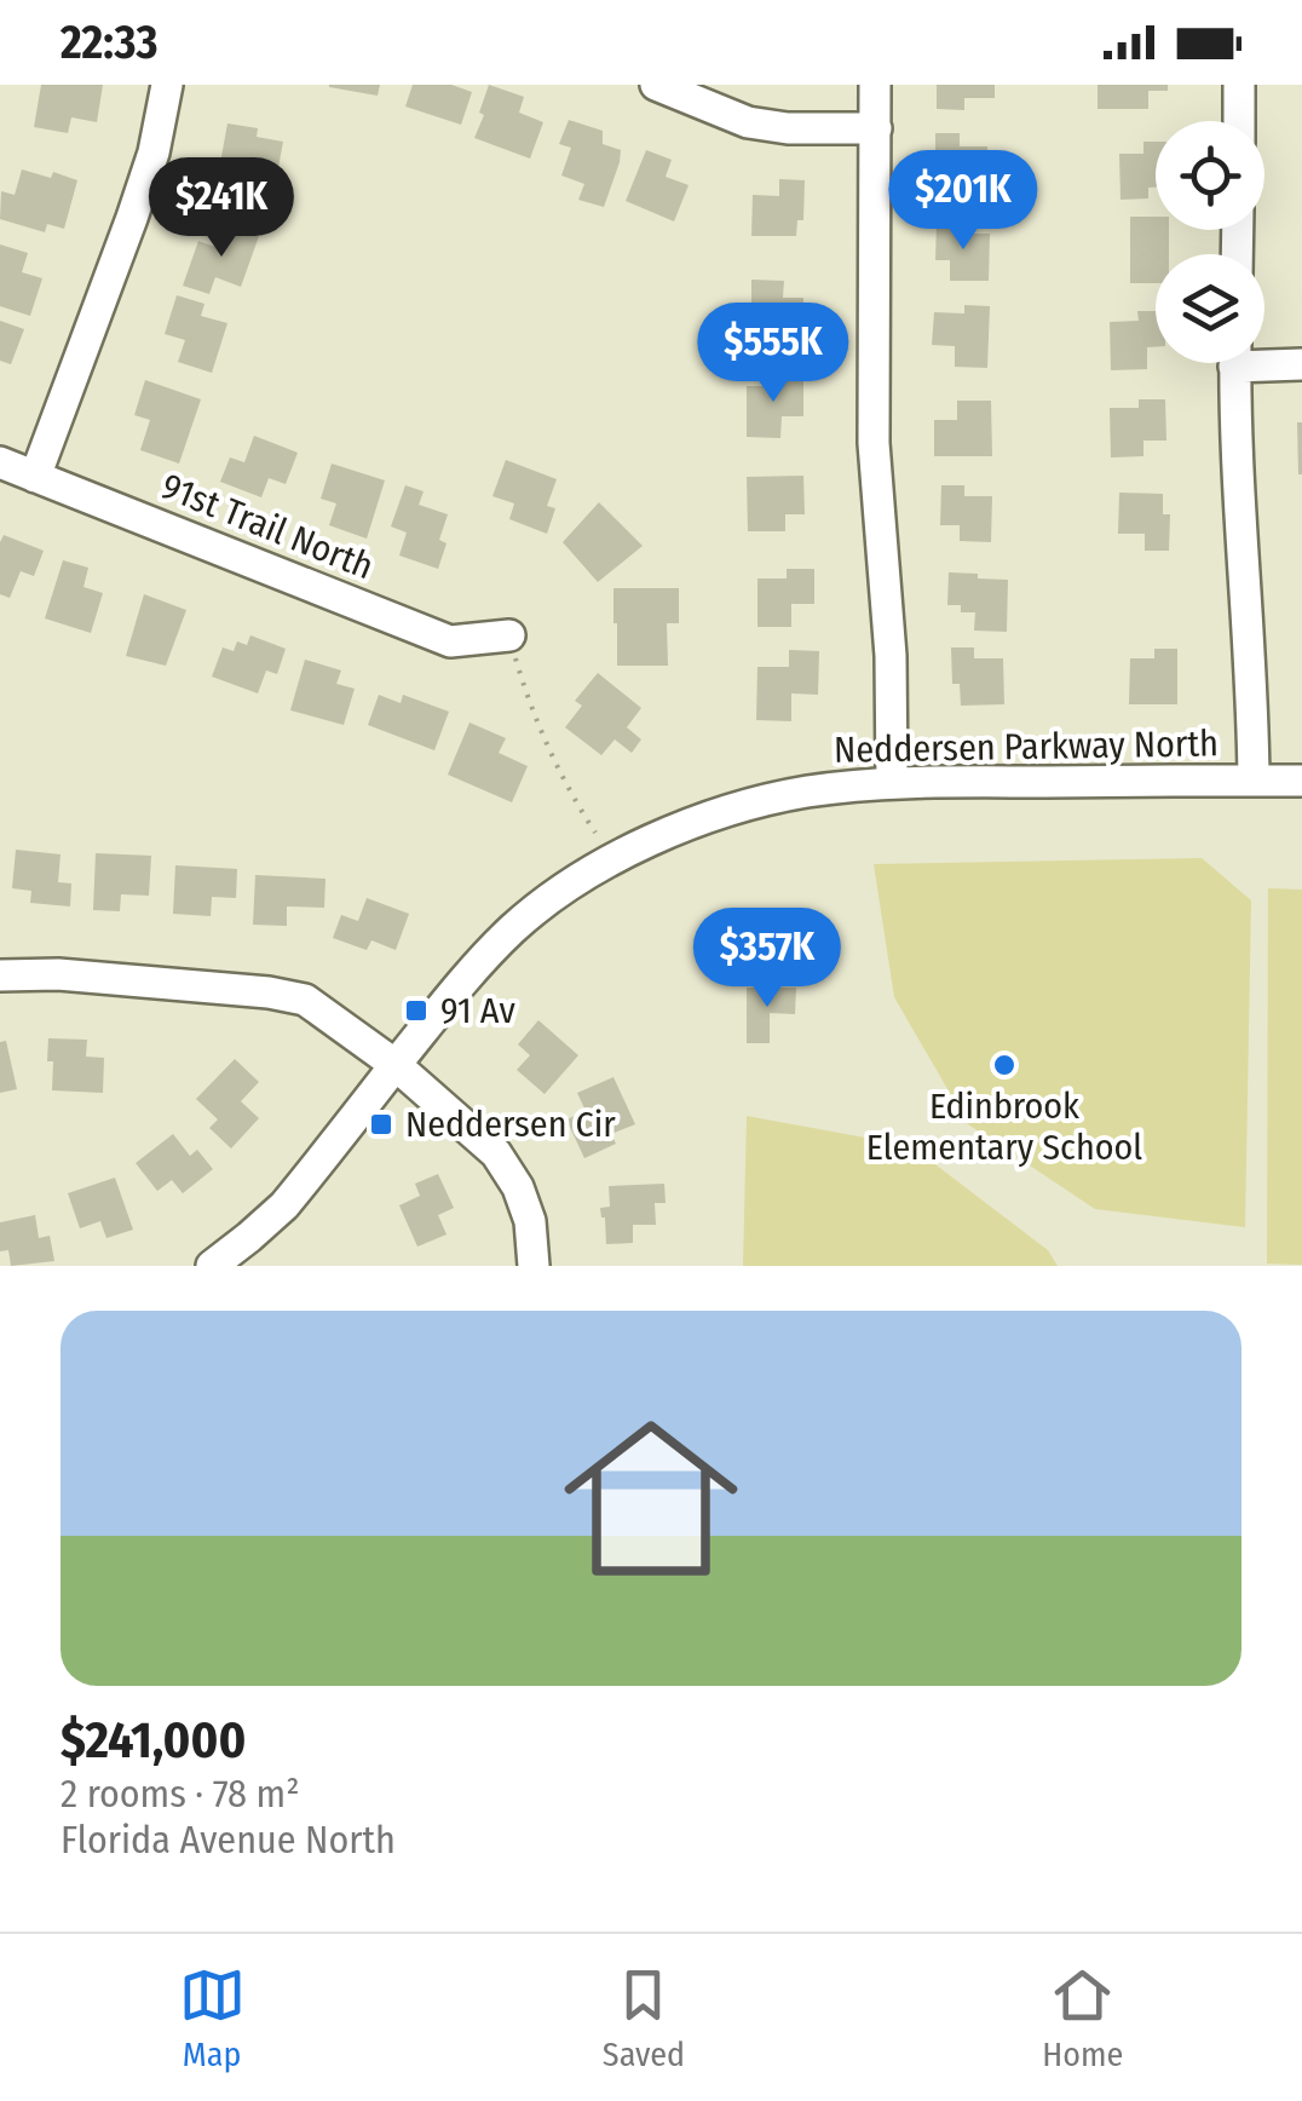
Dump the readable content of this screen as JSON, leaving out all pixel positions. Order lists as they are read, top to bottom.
{
  "streets": {
    "street": ["91st Trail North", "Neddersen Parkway North"]
  },
  "places": {
    "transit": ["91 Av", "Neddersen Cir"],
    "other": ["Edinbrook Elementary School"]
  },
  "page": {
    "status": "22:33",
    "price": [
      "$201K",
      "$241K",
      "$555K",
      "$357K"
    ],
    "list": [
      {
        "name": "$241,000",
        "note": "2 rooms · 78 m² · Florida Avenue North"
      }
    ],
    "tabs": ["Map", "Saved", "Home"]
  }
}
